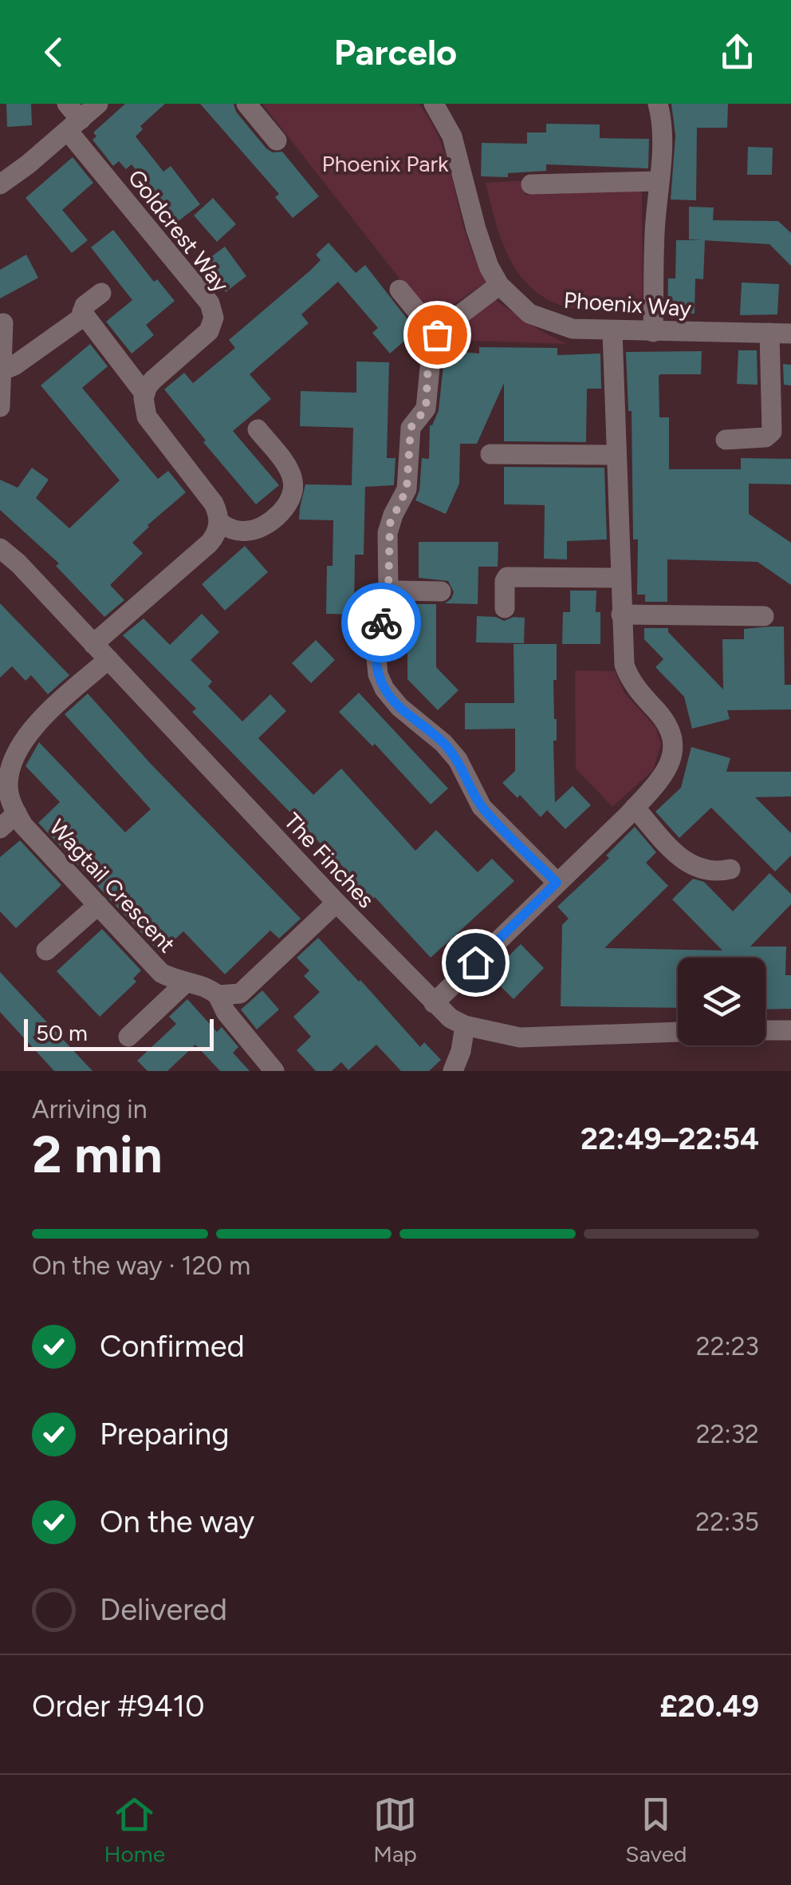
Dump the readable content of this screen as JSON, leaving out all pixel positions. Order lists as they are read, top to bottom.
{
  "streets": {
    "street": [
      "Goldcrest Way",
      "Phoenix Way",
      "The Finches",
      "Wagtail Crescent"
    ]
  },
  "crossings": [
    ["The Finches", "Wagtail Crescent"]
  ],
  "parks": ["Phoenix Park"],
  "scale_bar": "50 m",
  "page": {
    "header": "Parcelo",
    "scale": "50 m",
    "heading": ["2 min", "Arriving in", "22:49–22:54"],
    "panel": ["Order #9410", "£20.49"],
    "bar": "On the way · 120 m",
    "list": [
      ["Confirmed", "22:23"],
      ["Preparing", "22:32"],
      ["On the way", "22:35"],
      "Delivered"
    ],
    "tabs": ["Home", "Map", "Saved"]
  }
}
